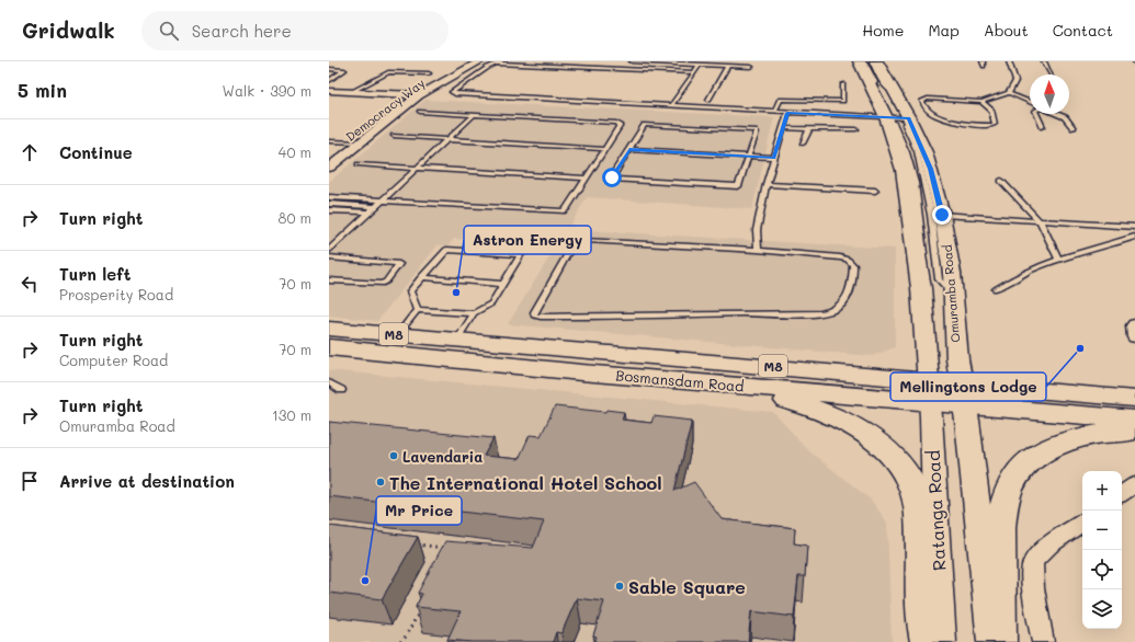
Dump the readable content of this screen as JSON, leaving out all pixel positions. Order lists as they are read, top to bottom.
{
  "streets": {
    "main road": [
      "Omuramba Road",
      "M8",
      "Bosmansdam Road",
      "Ratanga Road"
    ],
    "street": ["Democracy Way"]
  },
  "crossings": [
    ["Omuramba Road", "Bosmansdam Road"],
    ["Bosmansdam Road", "Ratanga Road"]
  ],
  "places": [
    "Astron Energy",
    "Mellingtons Lodge",
    "Lavendaria",
    "The International Hotel School",
    "Mr Price",
    "Sable Square"
  ],
  "north": "top",
  "page": {
    "header": "Gridwalk",
    "search": "Search here",
    "nav": [
      "Home",
      "Map",
      "About",
      "Contact"
    ],
    "heading": ["5 min", "Walk · 390 m"],
    "list": [
      ["Continue", "40 m"],
      ["Turn right", "80 m"],
      ["Turn left", "Prosperity Road", "70 m"],
      ["Turn right", "Computer Road", "70 m"],
      ["Turn right", "Omuramba Road", "130 m"],
      "Arrive at destination"
    ],
    "map_buttons": ["+", "−"]
  }
}
